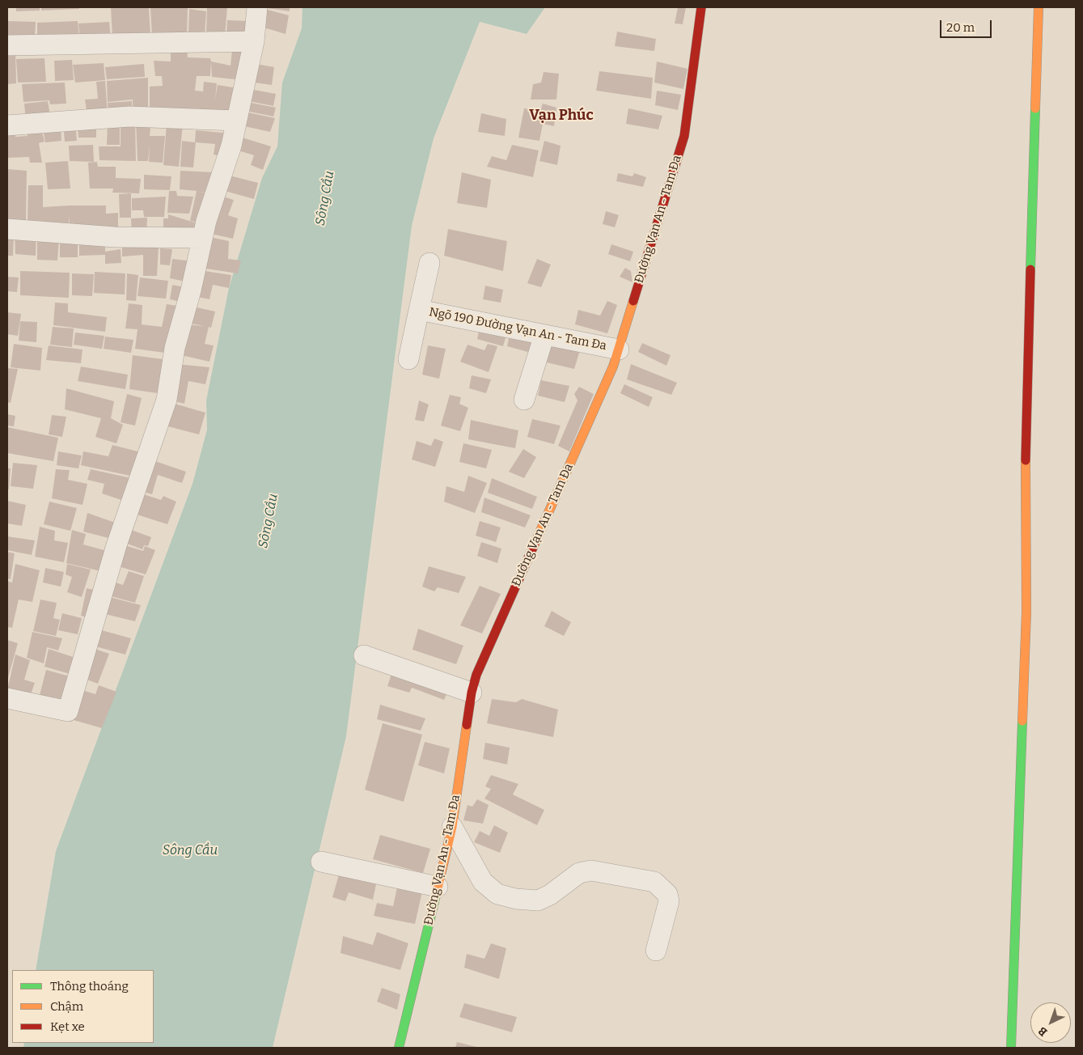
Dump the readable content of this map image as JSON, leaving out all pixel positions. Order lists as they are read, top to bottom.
{
  "streets": {
    "main road": ["Đường Vạn An - Tam Đa"],
    "street": ["Ngõ 190 Đường Vạn An - Tam Đa"]
  },
  "crossings": [
    ["Đường Vạn An - Tam Đa", "Ngõ 190 Đường Vạn An - Tam Đa"]
  ],
  "districts": ["Vạn Phúc"],
  "water": ["Sông Cầu"],
  "legend": ["Thông thoáng", "Chậm", "Kẹt xe"],
  "scale_bar": "20 m",
  "north": "bottom left"
}
